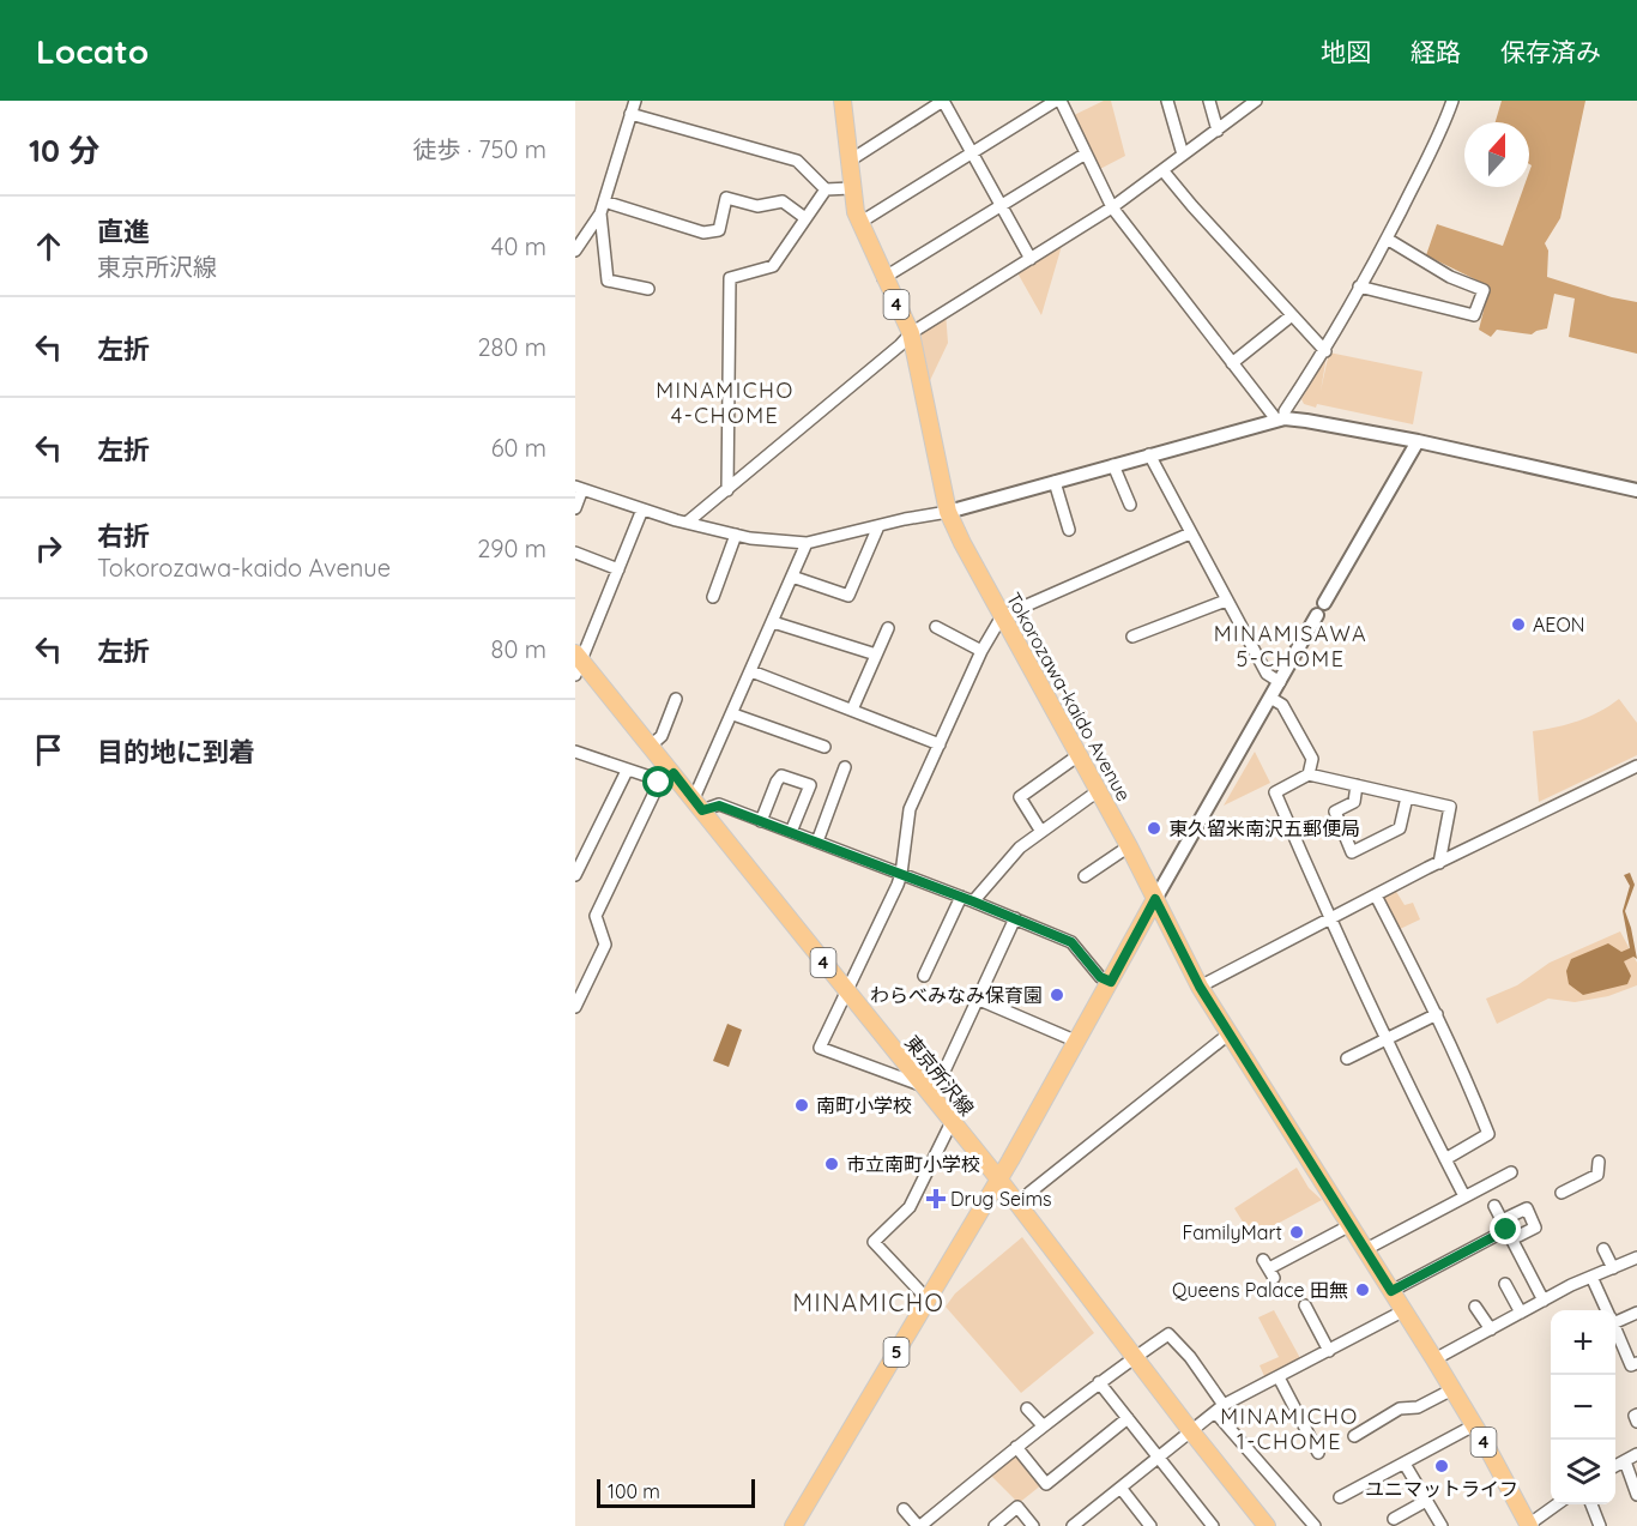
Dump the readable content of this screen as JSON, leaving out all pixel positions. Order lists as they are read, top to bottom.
{
  "streets": {
    "main road": [
      "4",
      "Tokorozawa-kaido Avenue",
      "東京所沢線",
      "5"
    ]
  },
  "crossings": [
    ["Tokorozawa-kaido Avenue", "5"],
    ["東京所沢線", "5"]
  ],
  "districts": [
    "MINAMICHO 4-CHOME",
    "MINAMISAWA 5-CHOME",
    "MINAMICHO",
    "MINAMICHO 1-CHOME"
  ],
  "places": {
    "other": [
      "AEON",
      "東久留米南沢五郵便局",
      "わらべみなみ保育園",
      "南町小学校",
      "市立南町小学校",
      "FamilyMart",
      "Queens Palace 田無",
      "ユニマットライフ"
    ],
    "health": ["Drug Seims"]
  },
  "scale_bar": "100 m",
  "north": "top",
  "page": {
    "header": "Locato",
    "nav": ["地図", "経路", "保存済み"],
    "heading": ["10 分", "徒歩 · 750 m"],
    "list": [
      ["直進", "東京所沢線", "40 m"],
      ["左折", "280 m"],
      ["左折", "60 m"],
      ["右折", "Tokorozawa-kaido Avenue", "290 m"],
      ["左折", "80 m"],
      "目的地に到着"
    ],
    "map_buttons": ["+", "−"],
    "scale": "100 m"
  }
}
